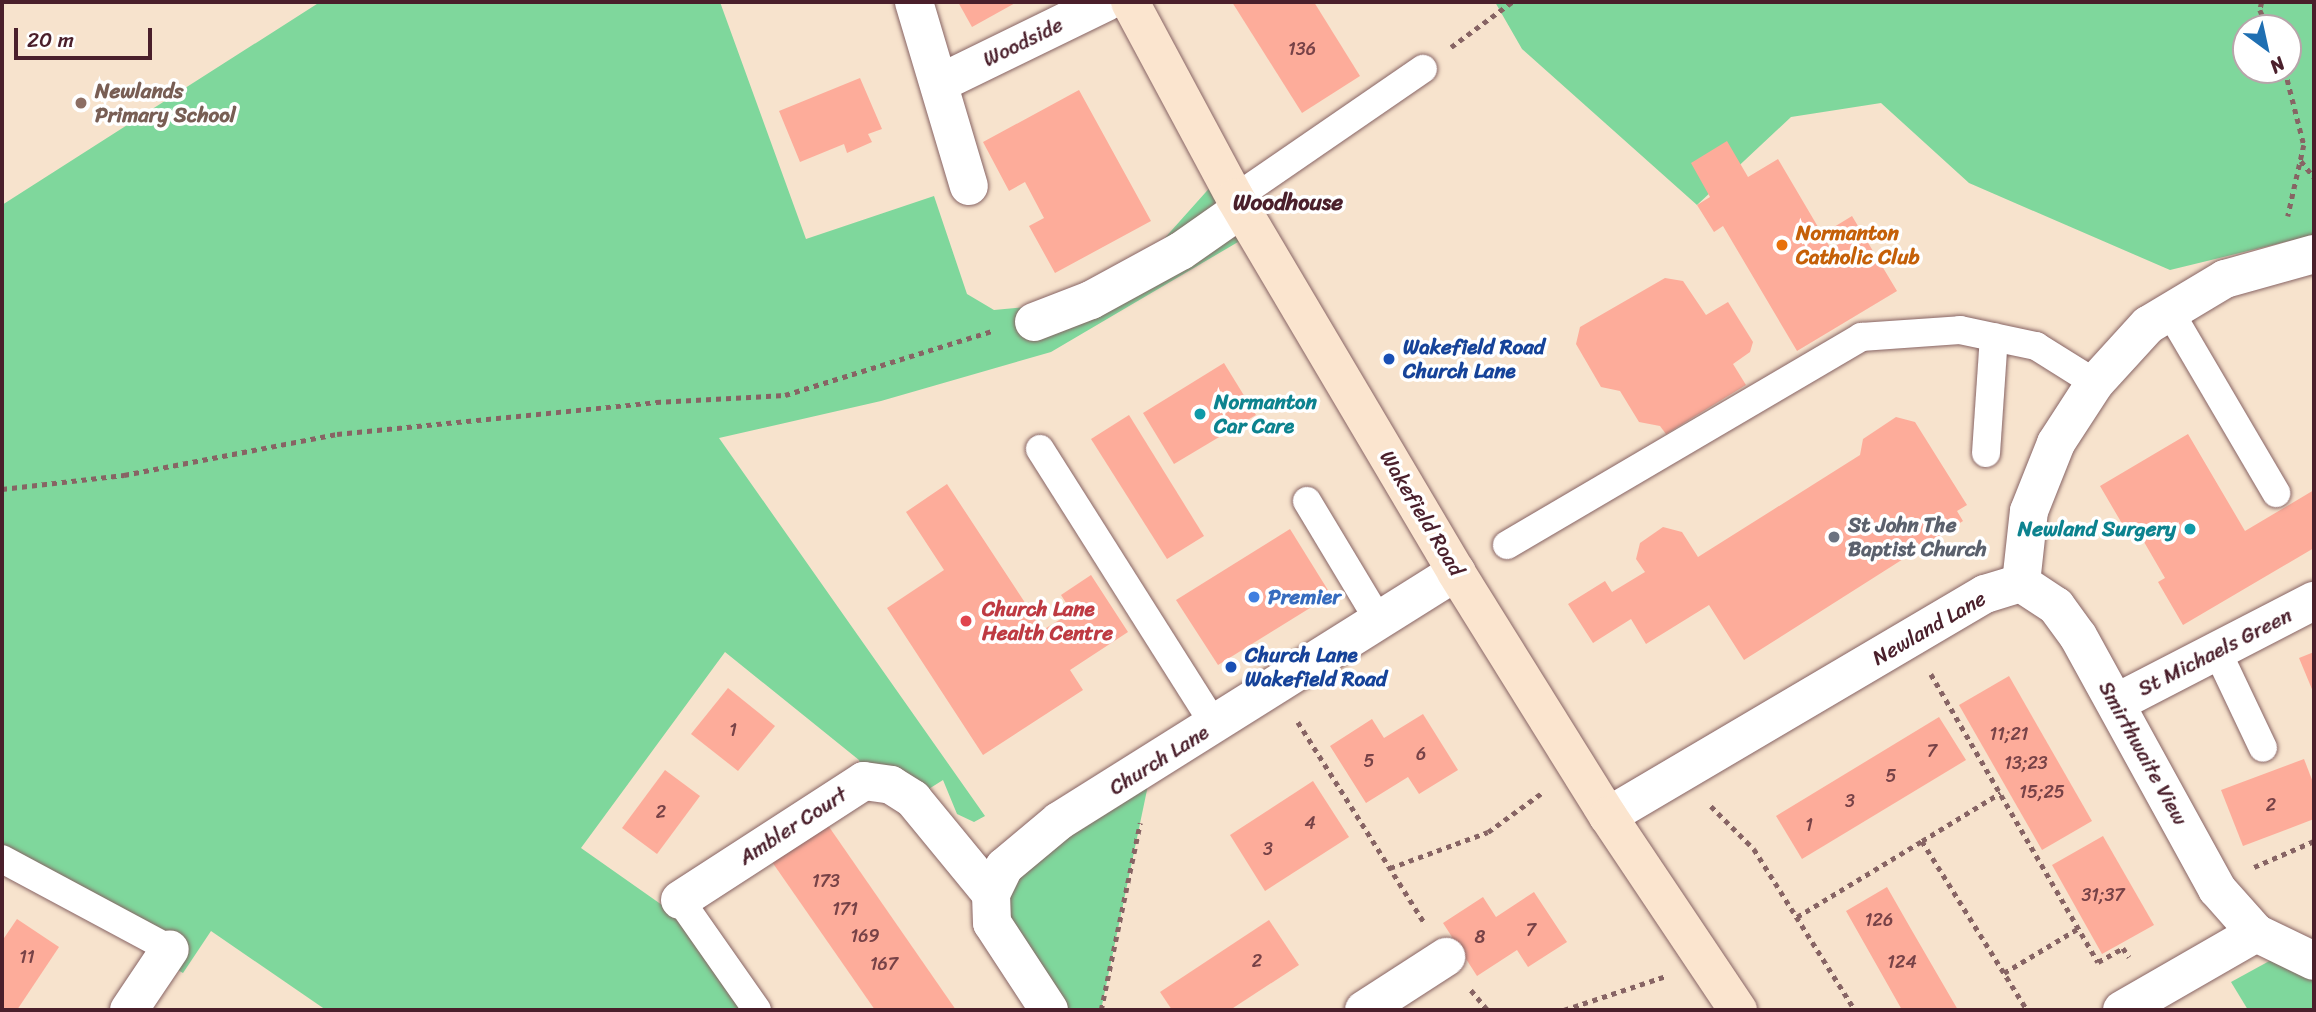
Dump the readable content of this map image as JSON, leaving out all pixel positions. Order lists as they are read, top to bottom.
{
  "streets": {
    "street": [
      "Woodside",
      "Wakefield Road",
      "Newland Lane",
      "St Michaels Green",
      "Smirthwaite View",
      "Church Lane",
      "Ambler Court"
    ]
  },
  "crossings": [
    ["Wakefield Road", "Newland Lane"],
    ["Wakefield Road", "Church Lane"],
    ["Newland Lane", "Smirthwaite View"],
    ["St Michaels Green", "Smirthwaite View"],
    ["Church Lane", "Ambler Court"]
  ],
  "districts": ["Woodhouse"],
  "places": [
    "Newlands Primary School",
    "Normanton Catholic Club",
    "Wakefield Road Church Lane",
    "Normanton Car Care",
    "Newland Surgery",
    "St John The Baptist Church",
    "Premier",
    "Church Lane Health Centre",
    "Church Lane Wakefield Road"
  ],
  "house_numbers": [
    "136",
    "1",
    "11;21",
    "7",
    "6",
    "5",
    "13;23",
    "5",
    "15;25",
    "3",
    "2",
    "2",
    "4",
    "1",
    "3",
    "173",
    "31;37",
    "171",
    "126",
    "7",
    "169",
    "8",
    "11",
    "2",
    "124",
    "167"
  ],
  "scale_bar": "20 m",
  "north": "bottom right"
}
